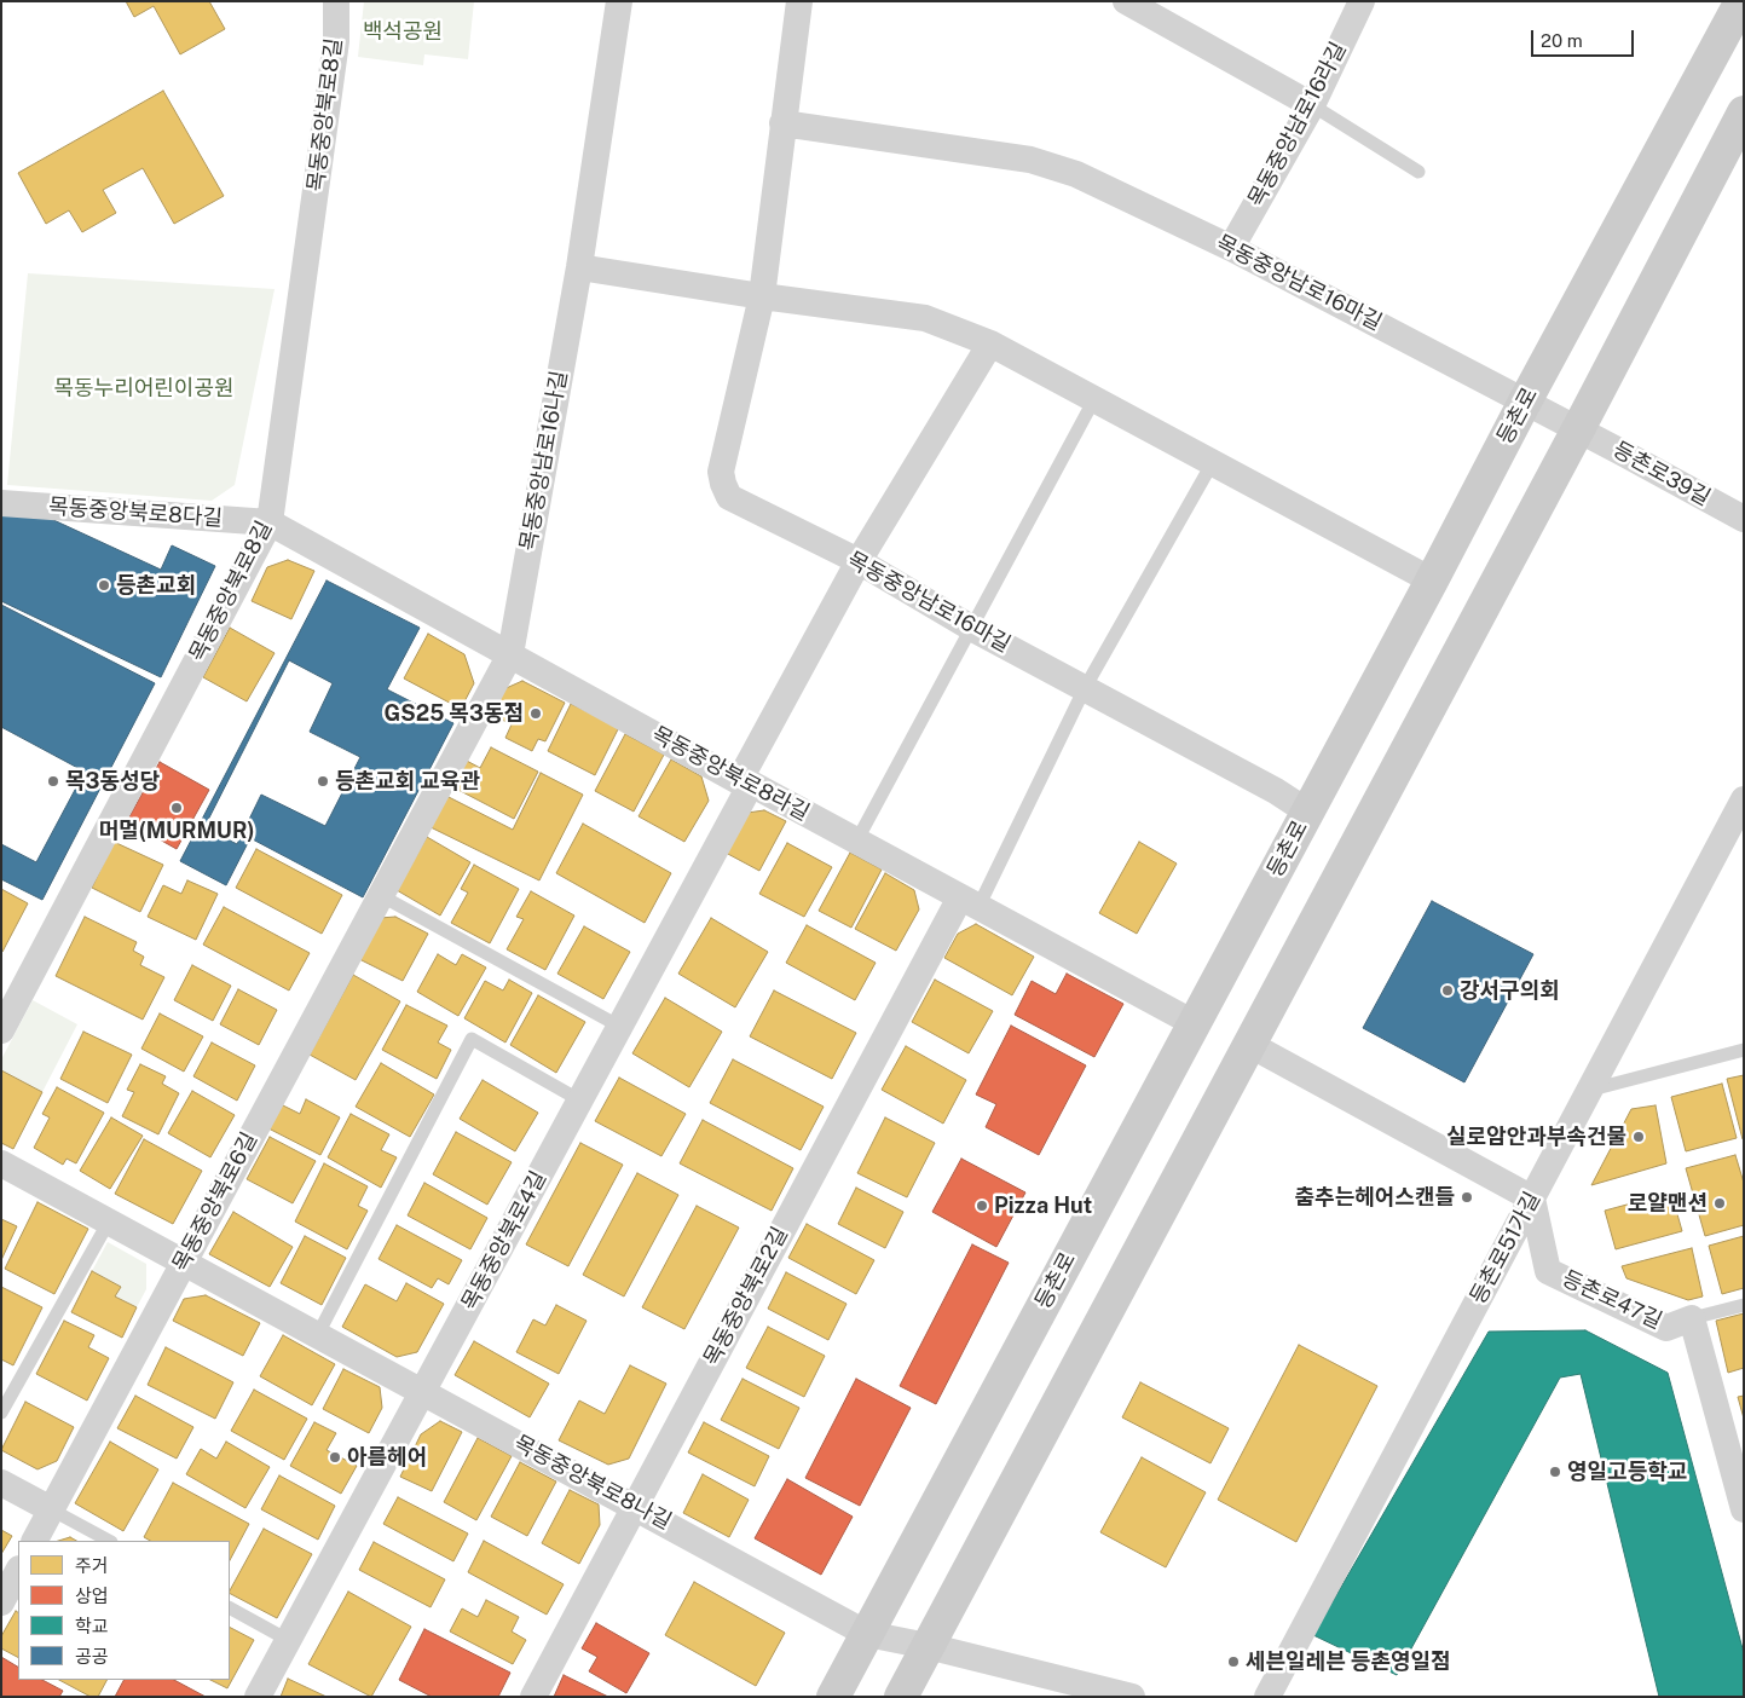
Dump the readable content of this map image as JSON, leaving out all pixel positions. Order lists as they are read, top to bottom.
{
  "streets": {
    "main road": ["등촌로"],
    "street": [
      "목동중앙북로8길",
      "목동중앙남로16라길",
      "목동중앙남로16마길",
      "목동중앙남로16나길",
      "등촌로39길",
      "목동중앙북로8다길",
      "목동중앙북로8라길",
      "목동중앙북로6길",
      "목동중앙북로4길",
      "등촌로51가길",
      "목동중앙북로2길",
      "등촌로47길",
      "목동중앙북로8나길"
    ]
  },
  "crossings": [
    ["목동중앙북로8길", "목동중앙북로8다길"],
    ["목동중앙북로8길", "목동중앙북로8라길"],
    ["목동중앙남로16라길", "목동중앙남로16마길"],
    ["목동중앙남로16마길", "등촌로"],
    ["목동중앙남로16마길", "등촌로39길"],
    ["목동중앙남로16마길", "목동중앙북로4길"],
    ["등촌로", "목동중앙북로8라길"],
    ["등촌로", "목동중앙북로8나길"],
    ["목동중앙남로16나길", "목동중앙북로8라길"],
    ["목동중앙남로16나길", "목동중앙북로6길"],
    ["목동중앙북로8다길", "목동중앙북로8라길"],
    ["목동중앙북로8라길", "목동중앙북로6길"],
    ["목동중앙북로8라길", "목동중앙북로4길"],
    ["목동중앙북로8라길", "목동중앙북로2길"],
    ["목동중앙북로6길", "목동중앙북로8나길"],
    ["목동중앙북로4길", "목동중앙북로8나길"],
    ["등촌로51가길", "등촌로47길"],
    ["목동중앙북로2길", "목동중앙북로8나길"]
  ],
  "parks": ["백석공원", "목동누리어린이공원"],
  "places": [
    "등촌교회",
    "GS25 목3동점",
    "목3동성당",
    "등촌교회 교육관",
    "머멀(MURMUR)",
    "강서구의회",
    "실로암안과부속건물",
    "춤추는헤어스캔들",
    "로얄맨션",
    "Pizza Hut",
    "아름헤어",
    "영일고등학교",
    "세븐일레븐 등촌영일점"
  ],
  "legend": [
    "주거",
    "상업",
    "학교",
    "공공"
  ],
  "scale_bar": "20 m"
}
